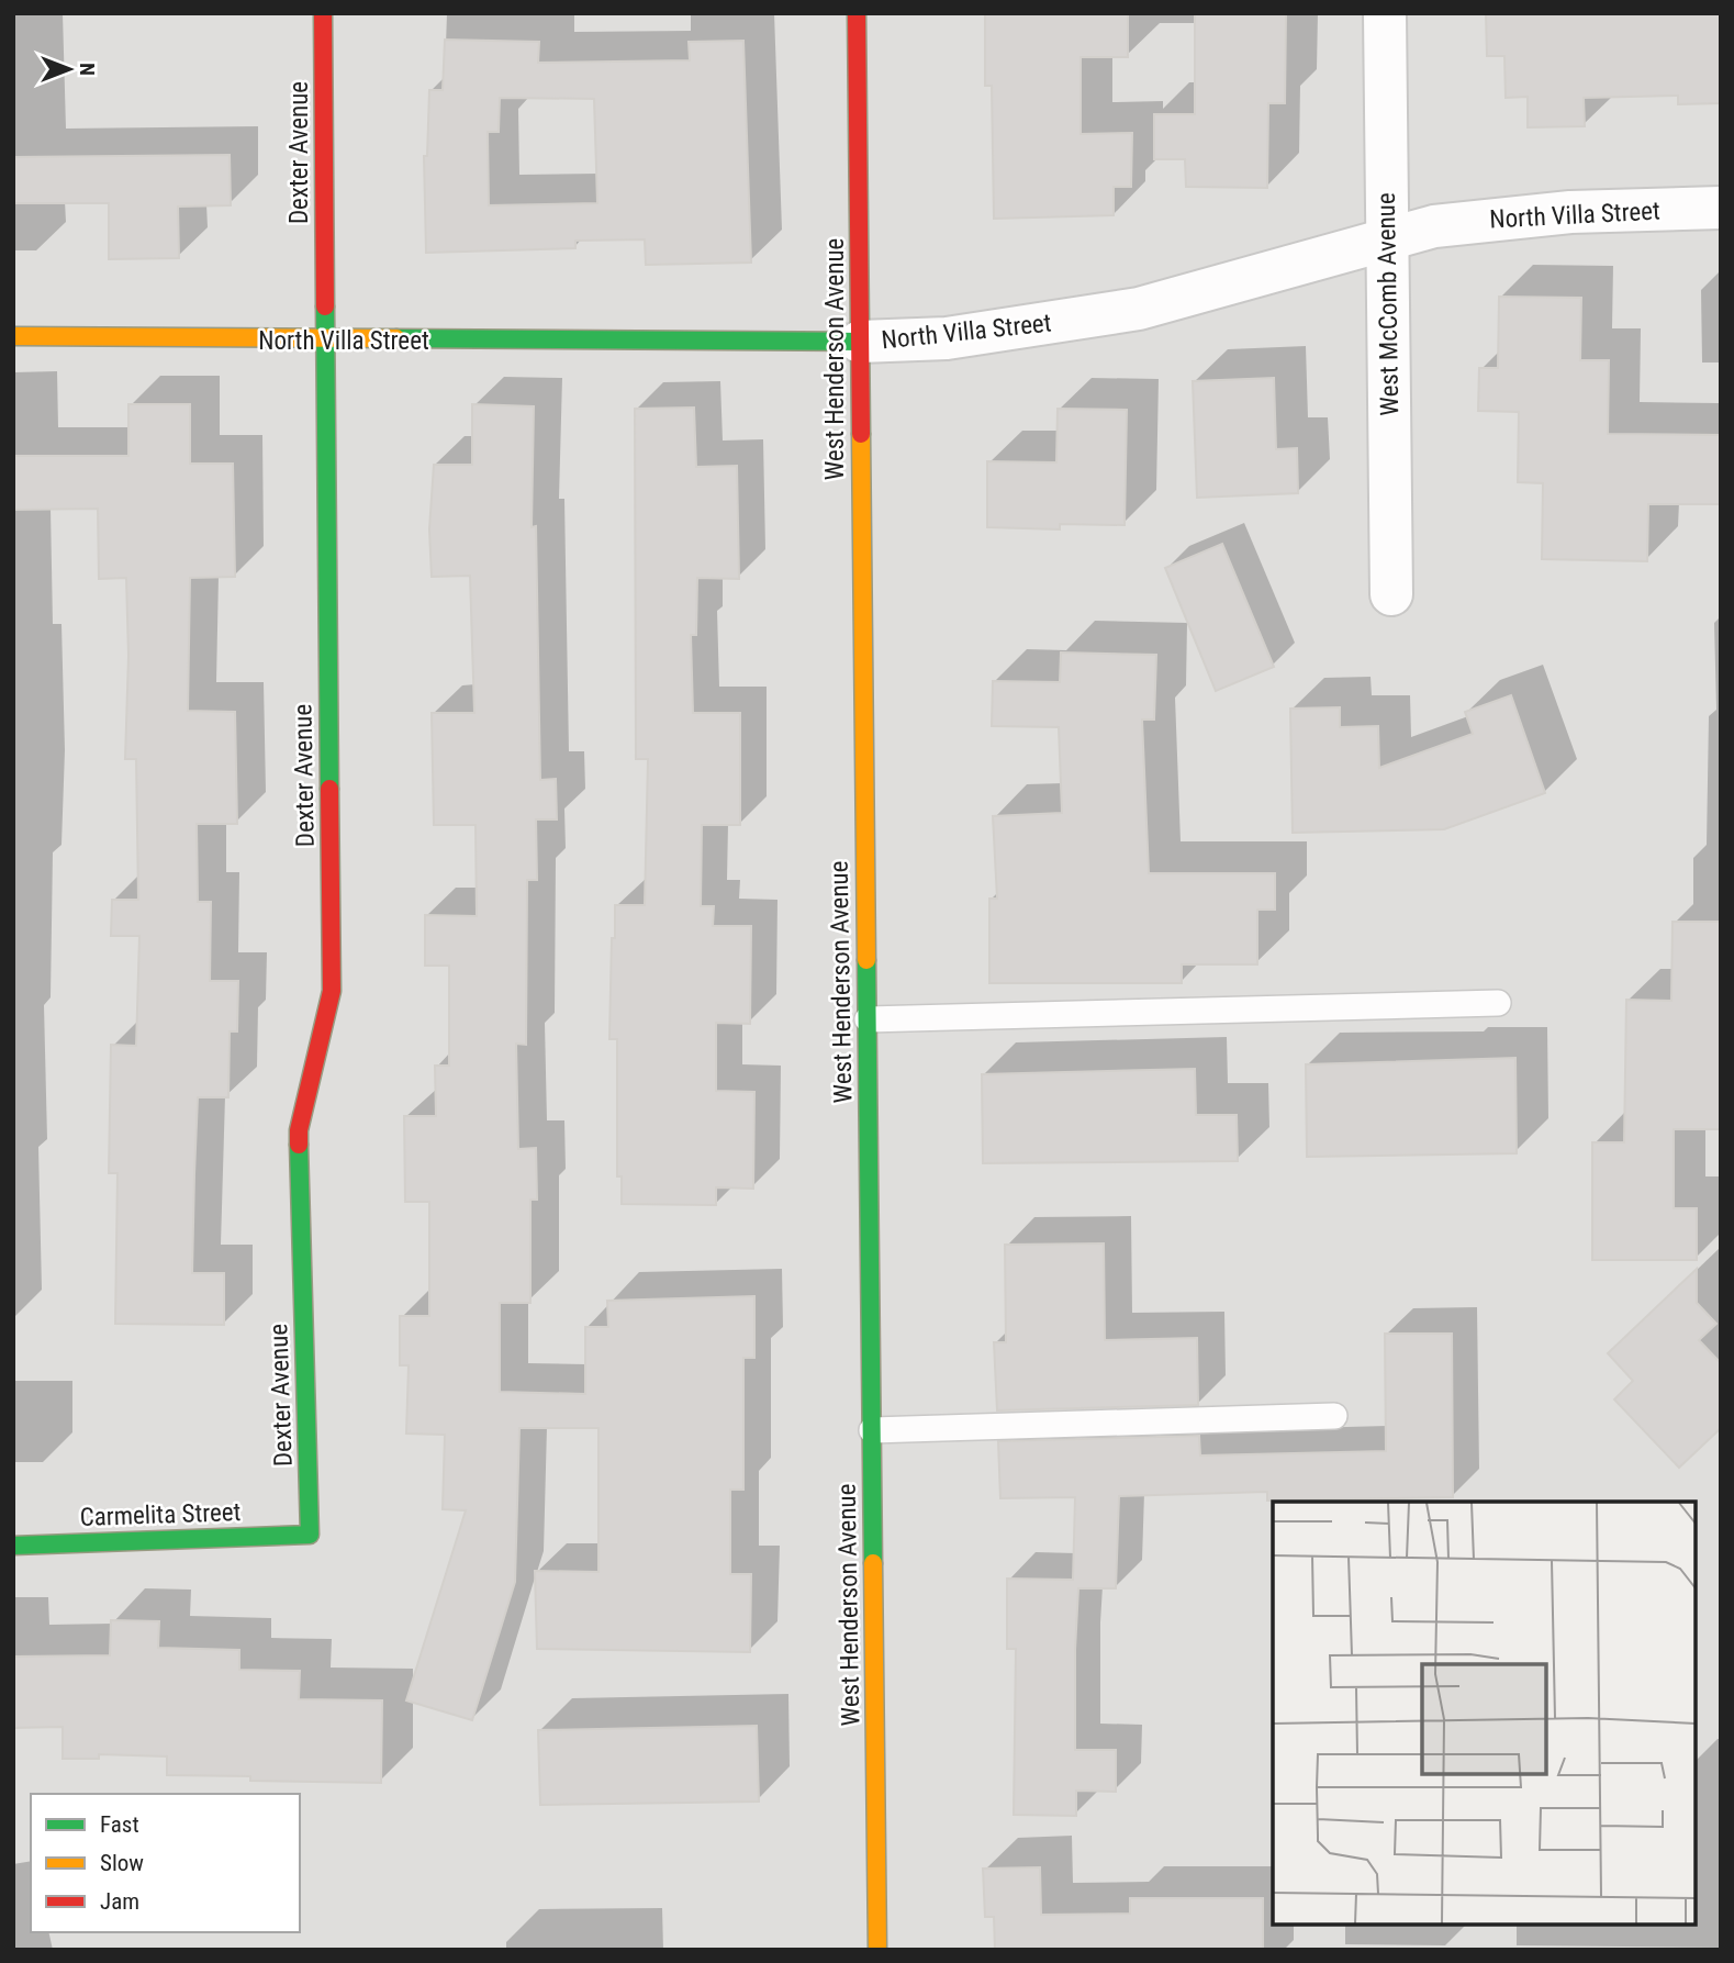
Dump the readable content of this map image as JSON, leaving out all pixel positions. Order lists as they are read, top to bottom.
{
  "streets": {
    "street": [
      "Dexter Avenue",
      "North Villa Street",
      "West McComb Avenue",
      "West Henderson Avenue",
      "Carmelita Street"
    ]
  },
  "crossings": [
    ["Dexter Avenue", "North Villa Street"],
    ["Dexter Avenue", "Carmelita Street"],
    ["North Villa Street", "West McComb Avenue"],
    ["North Villa Street", "West Henderson Avenue"]
  ],
  "legend": ["Fast", "Slow", "Jam"],
  "north": "right"
}
